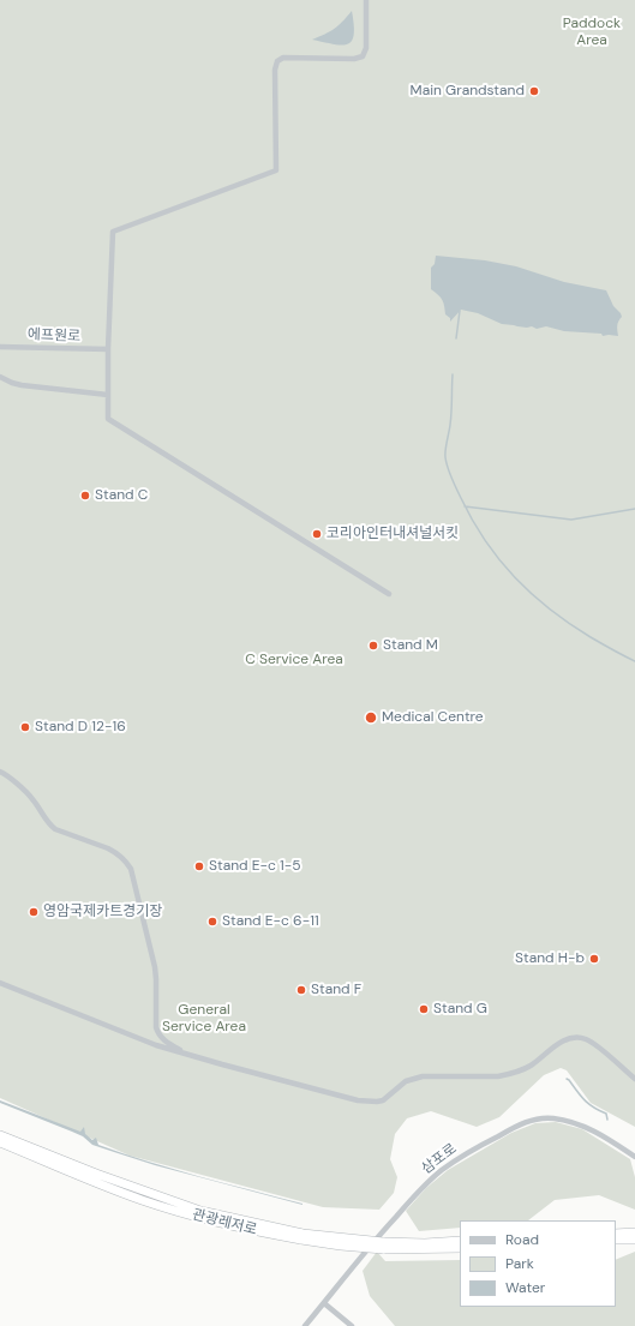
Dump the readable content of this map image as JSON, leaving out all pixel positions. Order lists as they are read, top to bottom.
{
  "streets": {
    "highway": ["관광레저로"],
    "street": ["에프원로", "삼포로"]
  },
  "parks": ["Paddock Area", "C Service Area", "General Service Area"],
  "places": [
    "Main Grandstand",
    "Stand C",
    "코리아인터내셔널서킷",
    "Stand M",
    "Medical Centre",
    "Stand D 12-16",
    "Stand E-c 1-5",
    "영암국제카트경기장",
    "Stand E-c 6-11",
    "Stand H-b",
    "Stand F",
    "Stand G"
  ],
  "legend": ["Road", "Park", "Water"]
}
